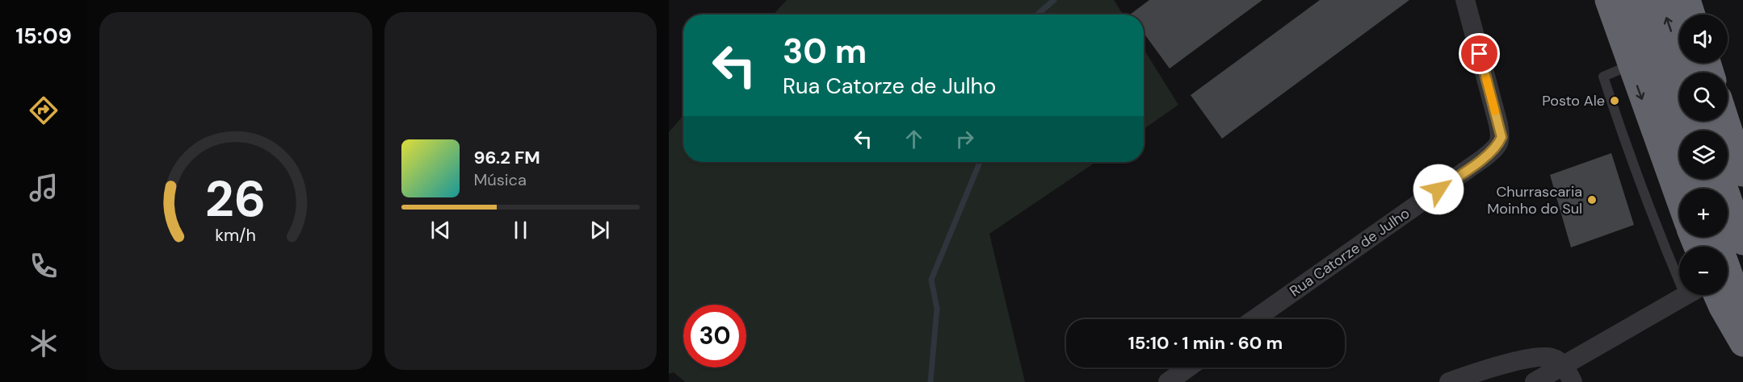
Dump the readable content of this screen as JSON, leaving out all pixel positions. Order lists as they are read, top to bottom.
{
  "streets": {
    "street": ["Rua Catorze de Julho"]
  },
  "places": ["Posto Ale", "Churrascaria Moinho do Sul"],
  "page": {
    "tabs": "15:09",
    "map_buttons": ["+", "−"],
    "turn": ["30 m", "Rua Catorze de Julho"],
    "song": ["96.2 FM", "Música"],
    "limit": "30",
    "trip": "15:10 · 1 min · 60 m",
    "gauge": ["26", "km/h"]
  }
}
